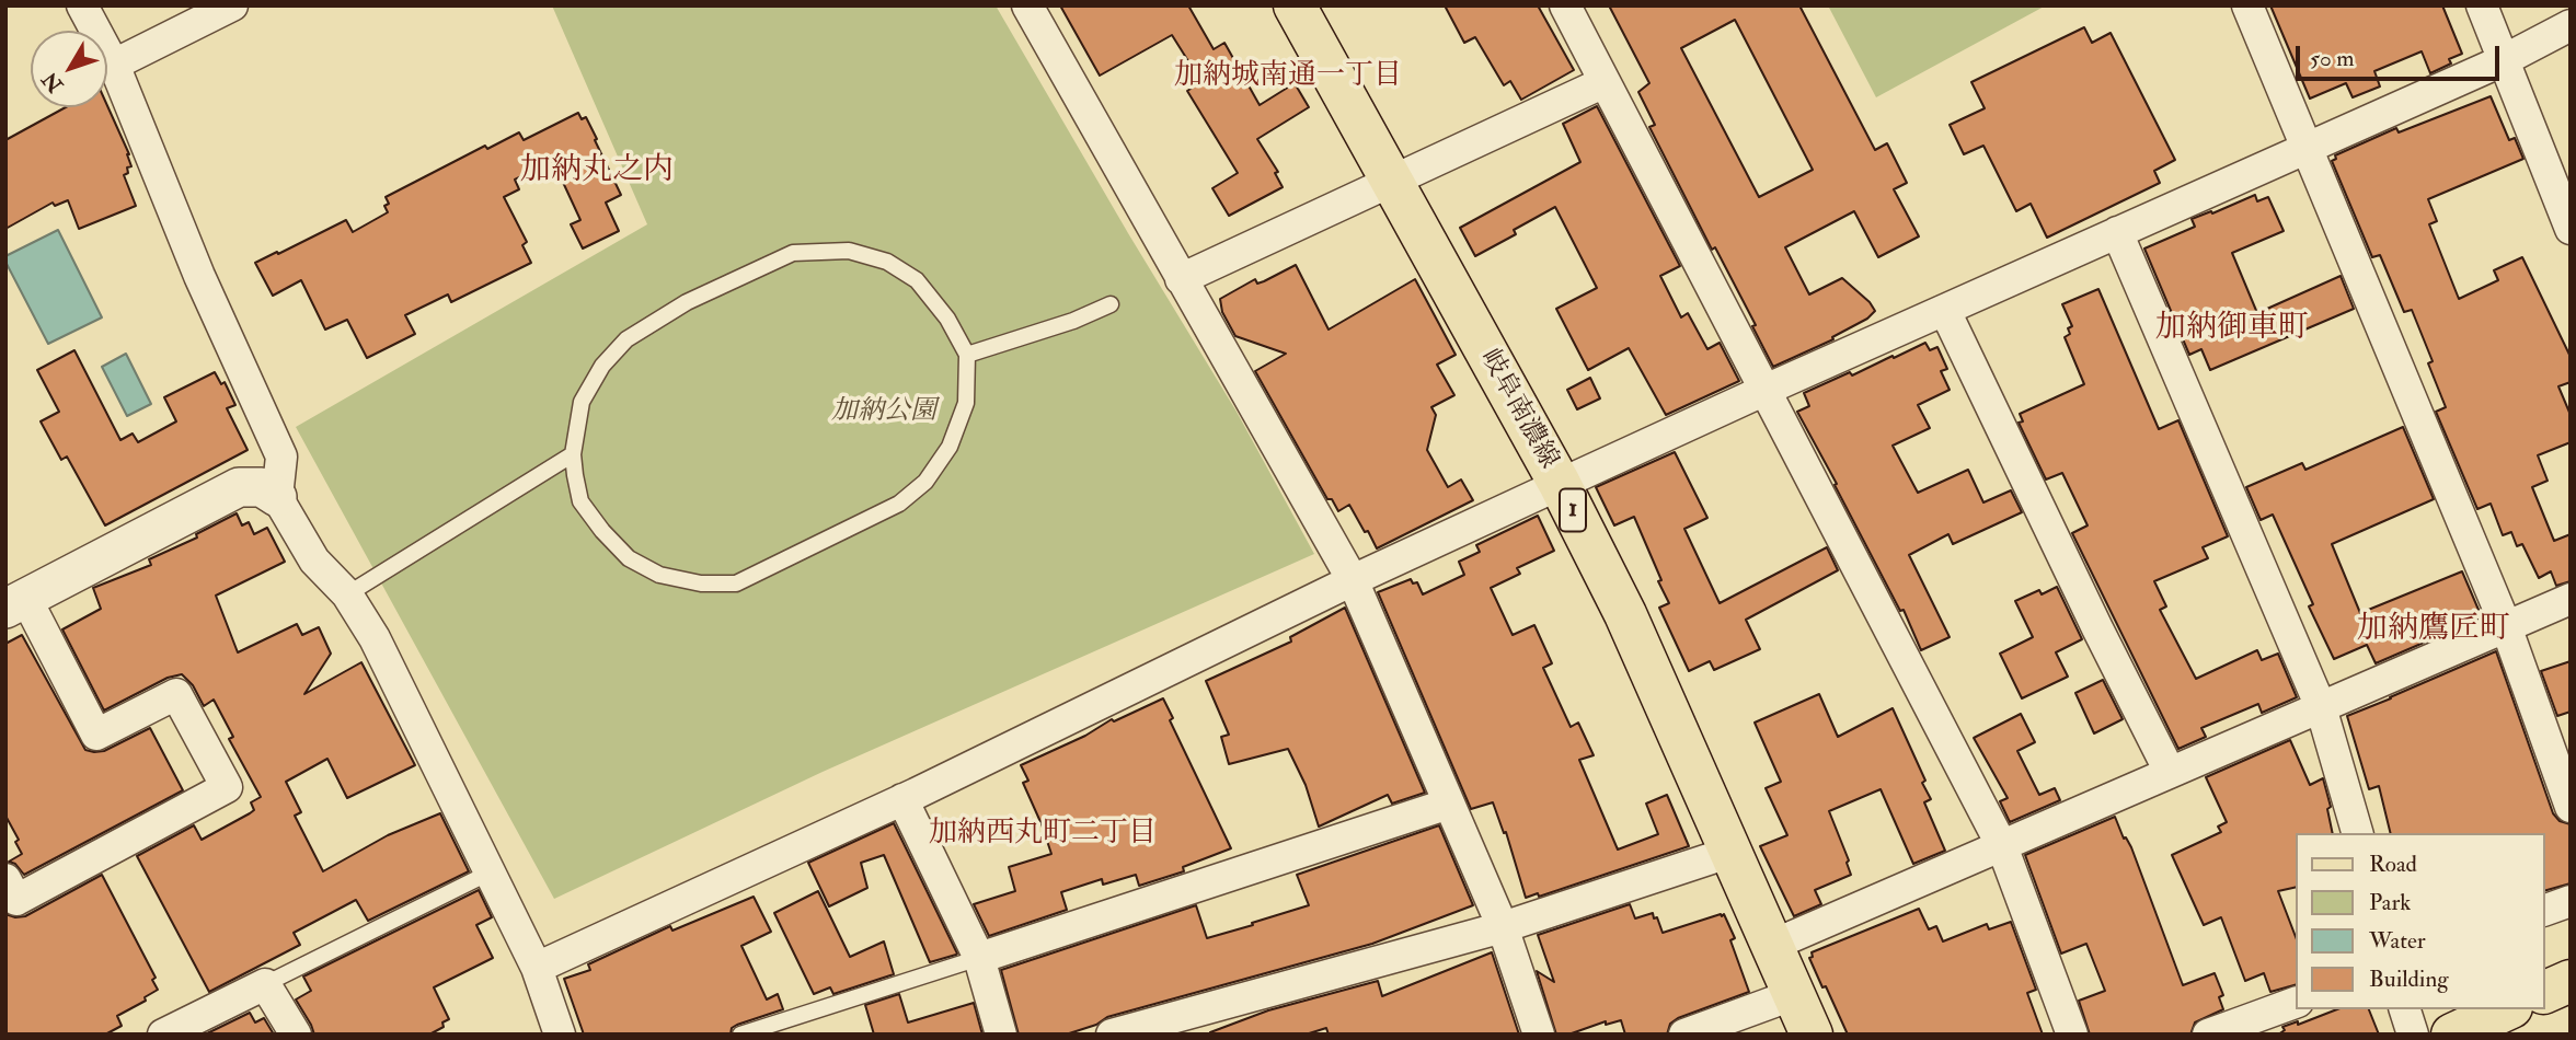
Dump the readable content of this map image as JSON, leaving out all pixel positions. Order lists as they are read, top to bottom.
{
  "streets": {
    "main road": ["岐阜南濃線", "1"]
  },
  "districts": [
    "加納城南通一丁目",
    "加納丸之内",
    "加納御車町",
    "加納鷹匠町",
    "加納西丸町二丁目"
  ],
  "parks": ["加納公園"],
  "legend": [
    "Road",
    "Park",
    "Water",
    "Building"
  ],
  "scale_bar": "50 m",
  "north": "bottom left"
}
